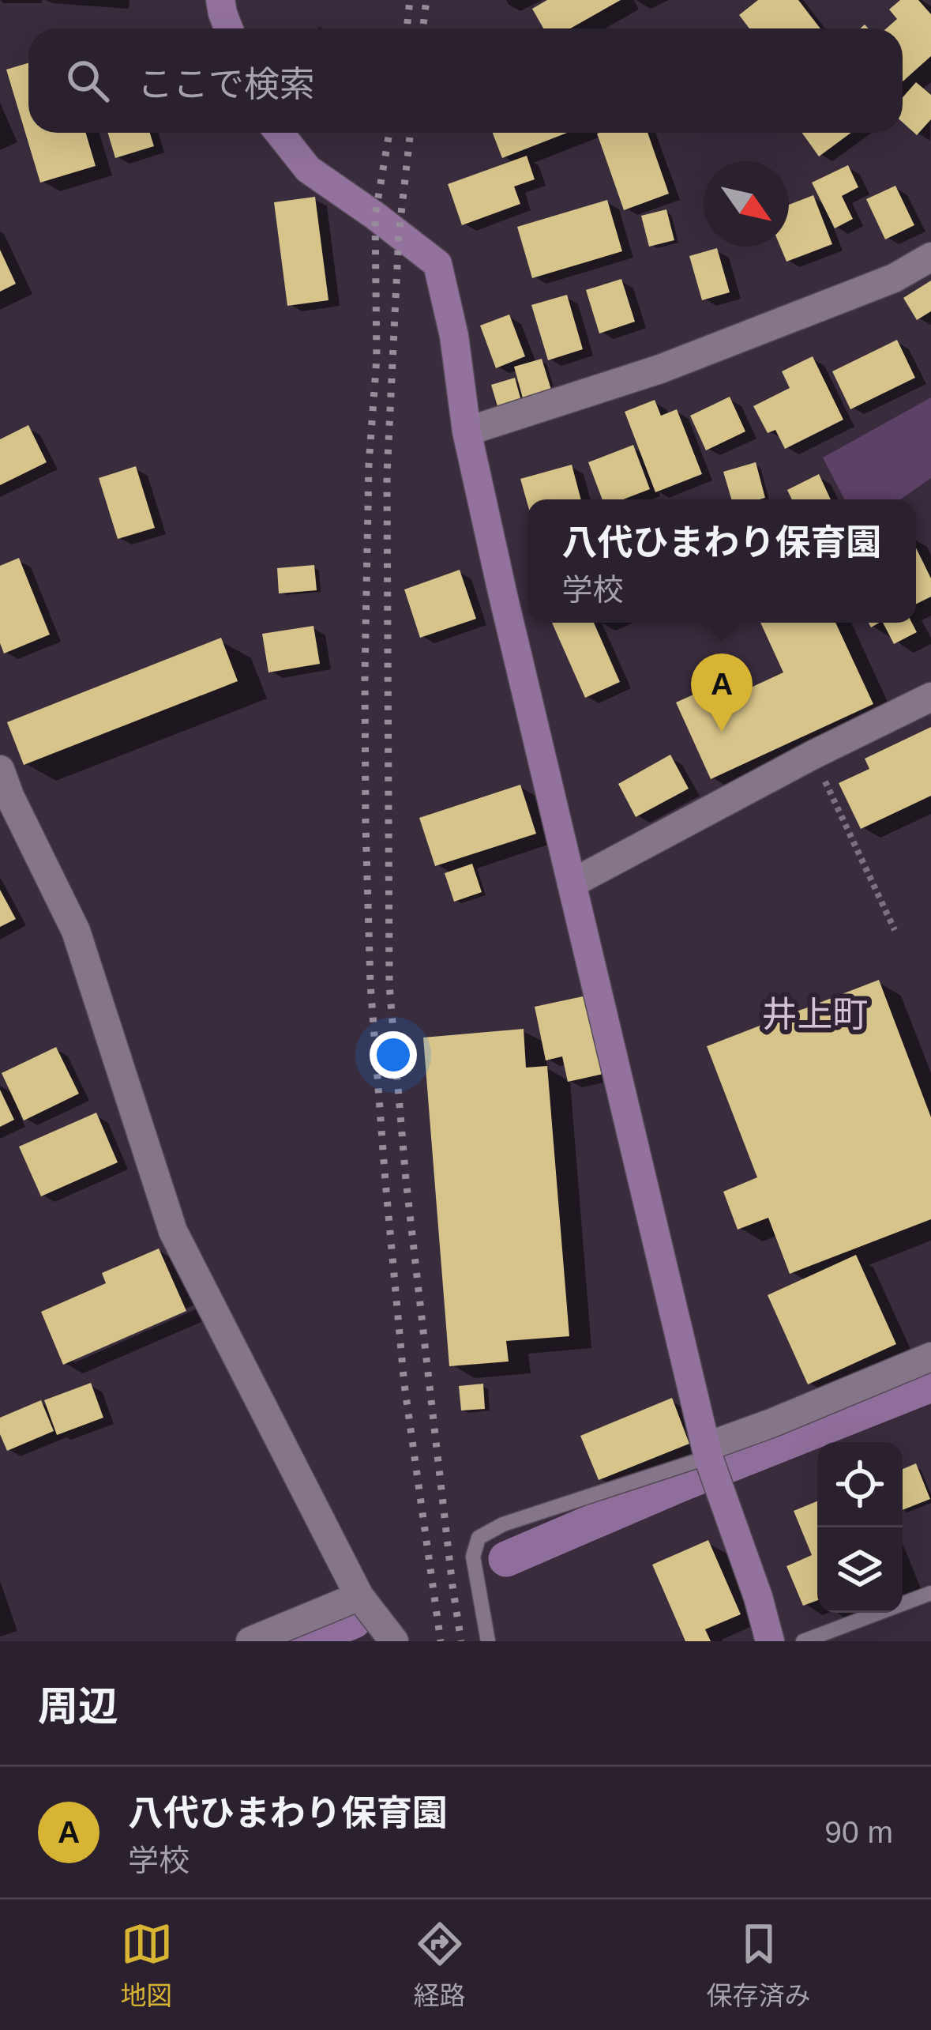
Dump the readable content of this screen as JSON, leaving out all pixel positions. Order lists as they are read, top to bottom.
{
  "districts": ["井上町"],
  "north": "bottom right",
  "page": {
    "search": "ここで検索",
    "popup": ["八代ひまわり保育園", "学校"],
    "pins": "A",
    "heading": "周辺",
    "list": [
      {
        "mark": "A",
        "name": "八代ひまわり保育園",
        "note": "学校",
        "value": "90 m"
      }
    ],
    "nav": ["地図", "経路", "保存済み"]
  }
}
